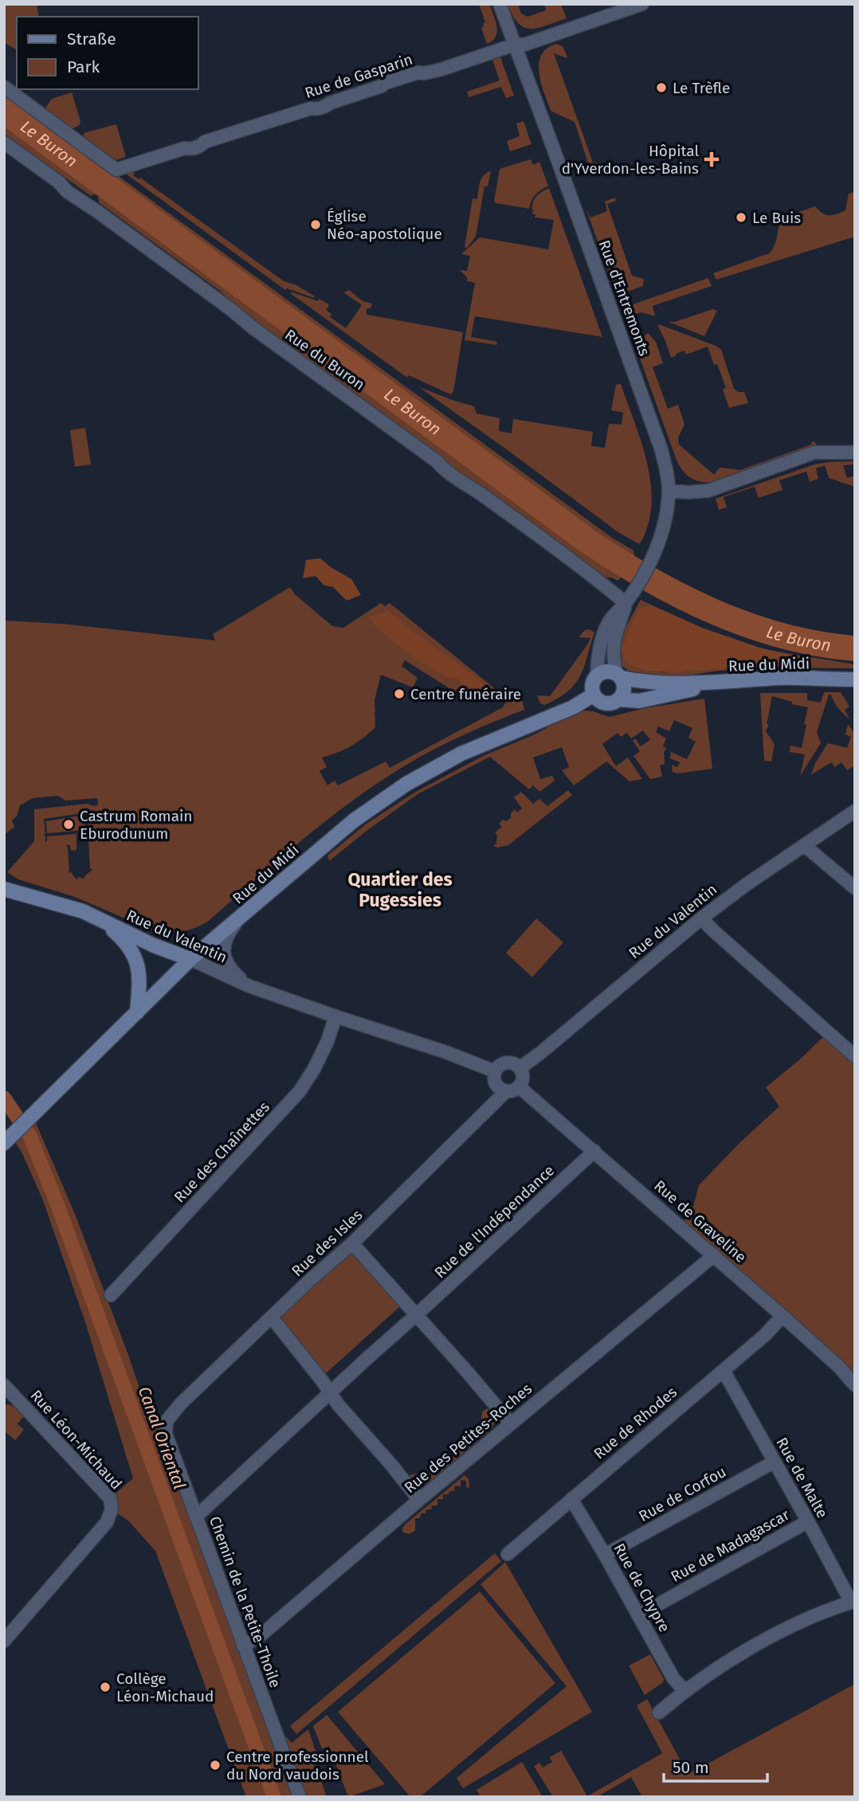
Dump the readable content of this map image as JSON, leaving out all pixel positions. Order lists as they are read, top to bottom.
{
  "streets": {
    "main road": ["Rue du Midi", "Rue du Valentin"],
    "street": [
      "Rue de Gasparin",
      "Rue d'Entremonts",
      "Rue du Buron",
      "Rue des Chaînettes",
      "Rue de l'Indépendance",
      "Rue de Graveline",
      "Rue des Isles",
      "Rue de Rhodes",
      "Rue des Petites-Roches",
      "Rue Léon-Michaud",
      "Rue de Malte",
      "Rue de Corfou",
      "Rue de Madagascar",
      "Rue de Chypre",
      "Chemin de la Petite-Thoile"
    ]
  },
  "crossings": [
    ["Rue de Gasparin", "Rue d'Entremonts"],
    ["Rue d'Entremonts", "Rue du Buron"],
    ["Rue d'Entremonts", "Rue du Midi"],
    ["Rue du Midi", "Rue du Valentin"],
    ["Rue du Valentin", "Rue des Chaînettes"],
    ["Rue du Valentin", "Rue de Graveline"],
    ["Rue du Valentin", "Rue des Isles"],
    ["Rue de l'Indépendance", "Rue de Graveline"],
    ["Rue de l'Indépendance", "Chemin de la Petite-Thoile"],
    ["Rue de Graveline", "Rue des Isles"],
    ["Rue de Graveline", "Rue de Rhodes"],
    ["Rue de Graveline", "Rue des Petites-Roches"],
    ["Rue des Isles", "Chemin de la Petite-Thoile"],
    ["Rue de Rhodes", "Rue de Malte"],
    ["Rue de Rhodes", "Rue de Chypre"],
    ["Rue des Petites-Roches", "Chemin de la Petite-Thoile"],
    ["Rue de Malte", "Rue de Corfou"],
    ["Rue de Malte", "Rue de Madagascar"],
    ["Rue de Corfou", "Rue de Chypre"],
    ["Rue de Madagascar", "Rue de Chypre"]
  ],
  "districts": ["Quartier des Pugessies"],
  "water": ["Le Buron", "Canal Oriental"],
  "places": {
    "other": [
      "Le Trèfle",
      "Le Buis",
      "Église Néo-apostolique",
      "Centre funéraire",
      "Castrum Romain Eburodunum",
      "Collège Léon-Michaud",
      "Centre professionnel du Nord vaudois"
    ],
    "health": ["Hôpital d'Yverdon-les-Bains"]
  },
  "legend": ["Straße", "Park"],
  "scale_bar": "50 m"
}
